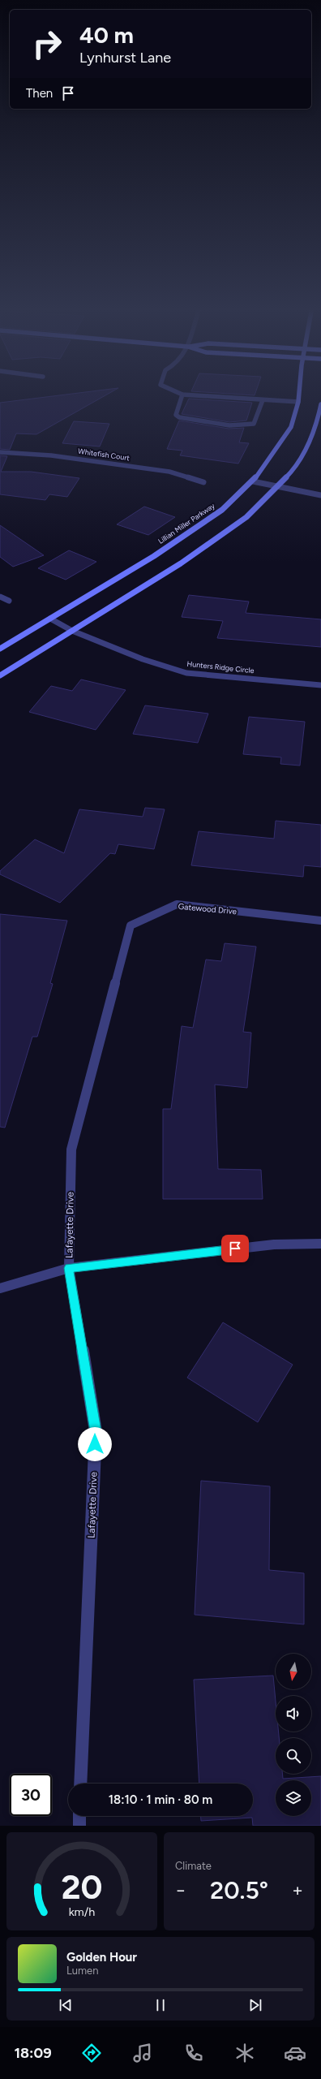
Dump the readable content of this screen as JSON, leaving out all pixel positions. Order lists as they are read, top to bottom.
{
  "streets": {
    "main road": ["Lillian Miller Parkway"],
    "street": [
      "Whitefish Court",
      "Hunters Ridge Circle",
      "Gatewood Drive",
      "Lafayette Drive"
    ]
  },
  "crossings": [
    ["Lillian Miller Parkway", "Hunters Ridge Circle"],
    ["Gatewood Drive", "Lafayette Drive"]
  ],
  "north": "bottom",
  "page": {
    "turn": ["40 m", "Lynhurst Lane"],
    "then": "Then",
    "limit": "30",
    "trip": "18:10 · 1 min · 80 m",
    "tile": "Climate",
    "heat": ["−", "20.5°", "+"],
    "song": ["Golden Hour", "Lumen"],
    "tabs": "18:09",
    "gauge": ["20", "km/h"]
  }
}
